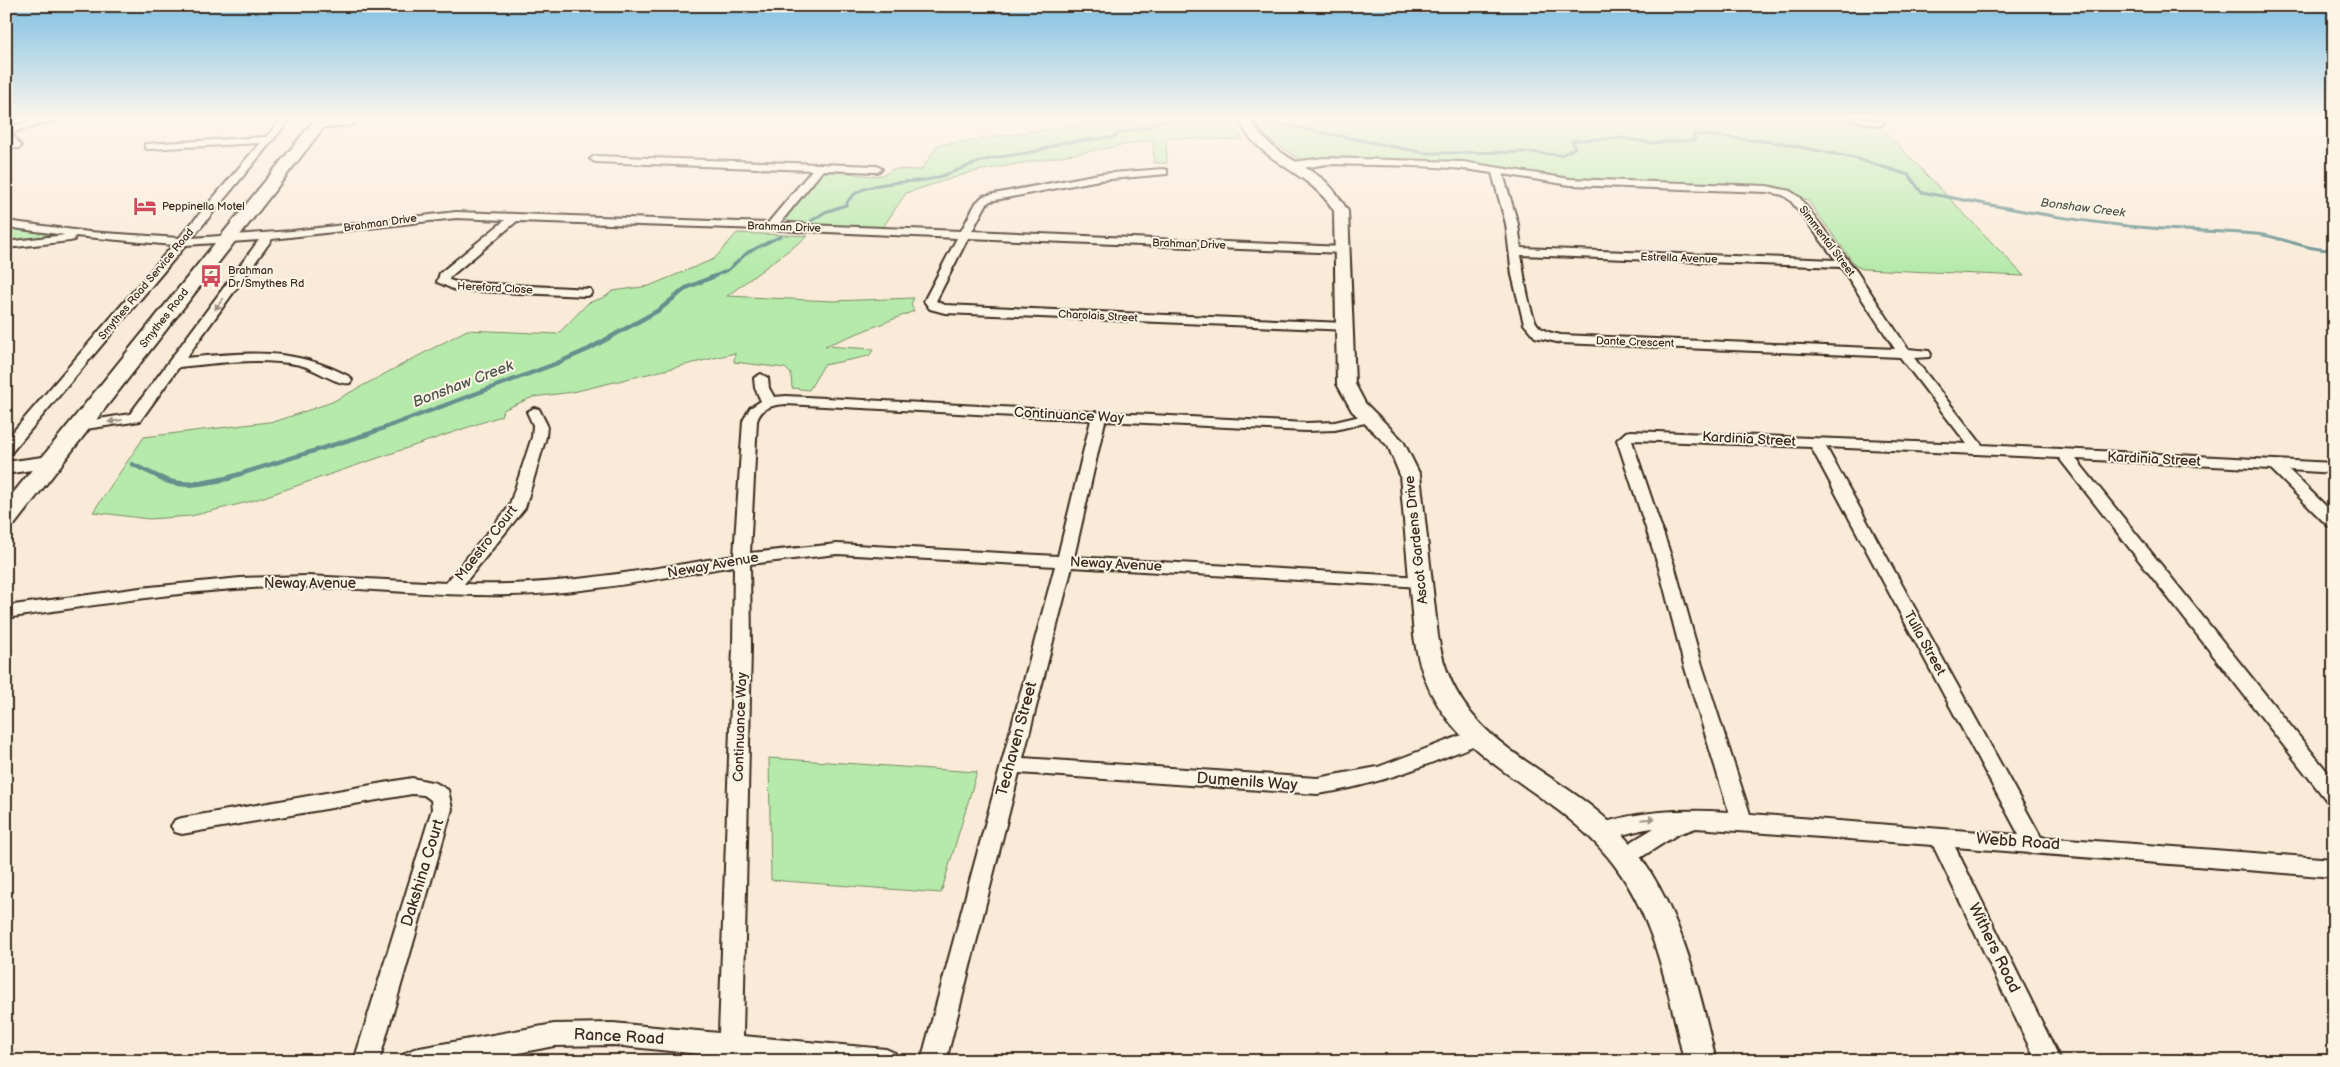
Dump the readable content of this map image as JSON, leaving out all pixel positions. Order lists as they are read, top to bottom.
{
  "streets": {
    "main road": ["Smythes Road"],
    "street": [
      "Brahman Drive",
      "Simmental Street",
      "Estrella Avenue",
      "Smythes Road Service Road",
      "Hereford Close",
      "Charolais Street",
      "Dante Crescent",
      "Continuance Way",
      "Kardinia Street",
      "Ascot Gardens Drive",
      "Maestro Court",
      "Neway Avenue",
      "Tulla Street",
      "Techaven Street",
      "Dumenils Way",
      "Webb Road",
      "Dakshina Court",
      "Withers Road",
      "Rance Road"
    ]
  },
  "crossings": [
    ["Brahman Drive", "Hereford Close"],
    ["Brahman Drive", "Charolais Street"],
    ["Brahman Drive", "Smythes Road"],
    ["Brahman Drive", "Ascot Gardens Drive"],
    ["Simmental Street", "Estrella Avenue"],
    ["Simmental Street", "Dante Crescent"],
    ["Simmental Street", "Kardinia Street"],
    ["Estrella Avenue", "Dante Crescent"],
    ["Charolais Street", "Ascot Gardens Drive"],
    ["Continuance Way", "Ascot Gardens Drive"],
    ["Continuance Way", "Neway Avenue"],
    ["Continuance Way", "Techaven Street"],
    ["Continuance Way", "Rance Road"],
    ["Kardinia Street", "Tulla Street"],
    ["Kardinia Street", "Webb Road"],
    ["Ascot Gardens Drive", "Neway Avenue"],
    ["Ascot Gardens Drive", "Dumenils Way"],
    ["Ascot Gardens Drive", "Webb Road"],
    ["Maestro Court", "Neway Avenue"],
    ["Neway Avenue", "Techaven Street"],
    ["Tulla Street", "Webb Road"],
    ["Techaven Street", "Dumenils Way"],
    ["Webb Road", "Withers Road"]
  ],
  "water": ["Bonshaw Creek"],
  "places": {
    "hotel": ["Peppinella Motel"],
    "bus stop": ["Brahman Dr/Smythes Rd"]
  }
}
